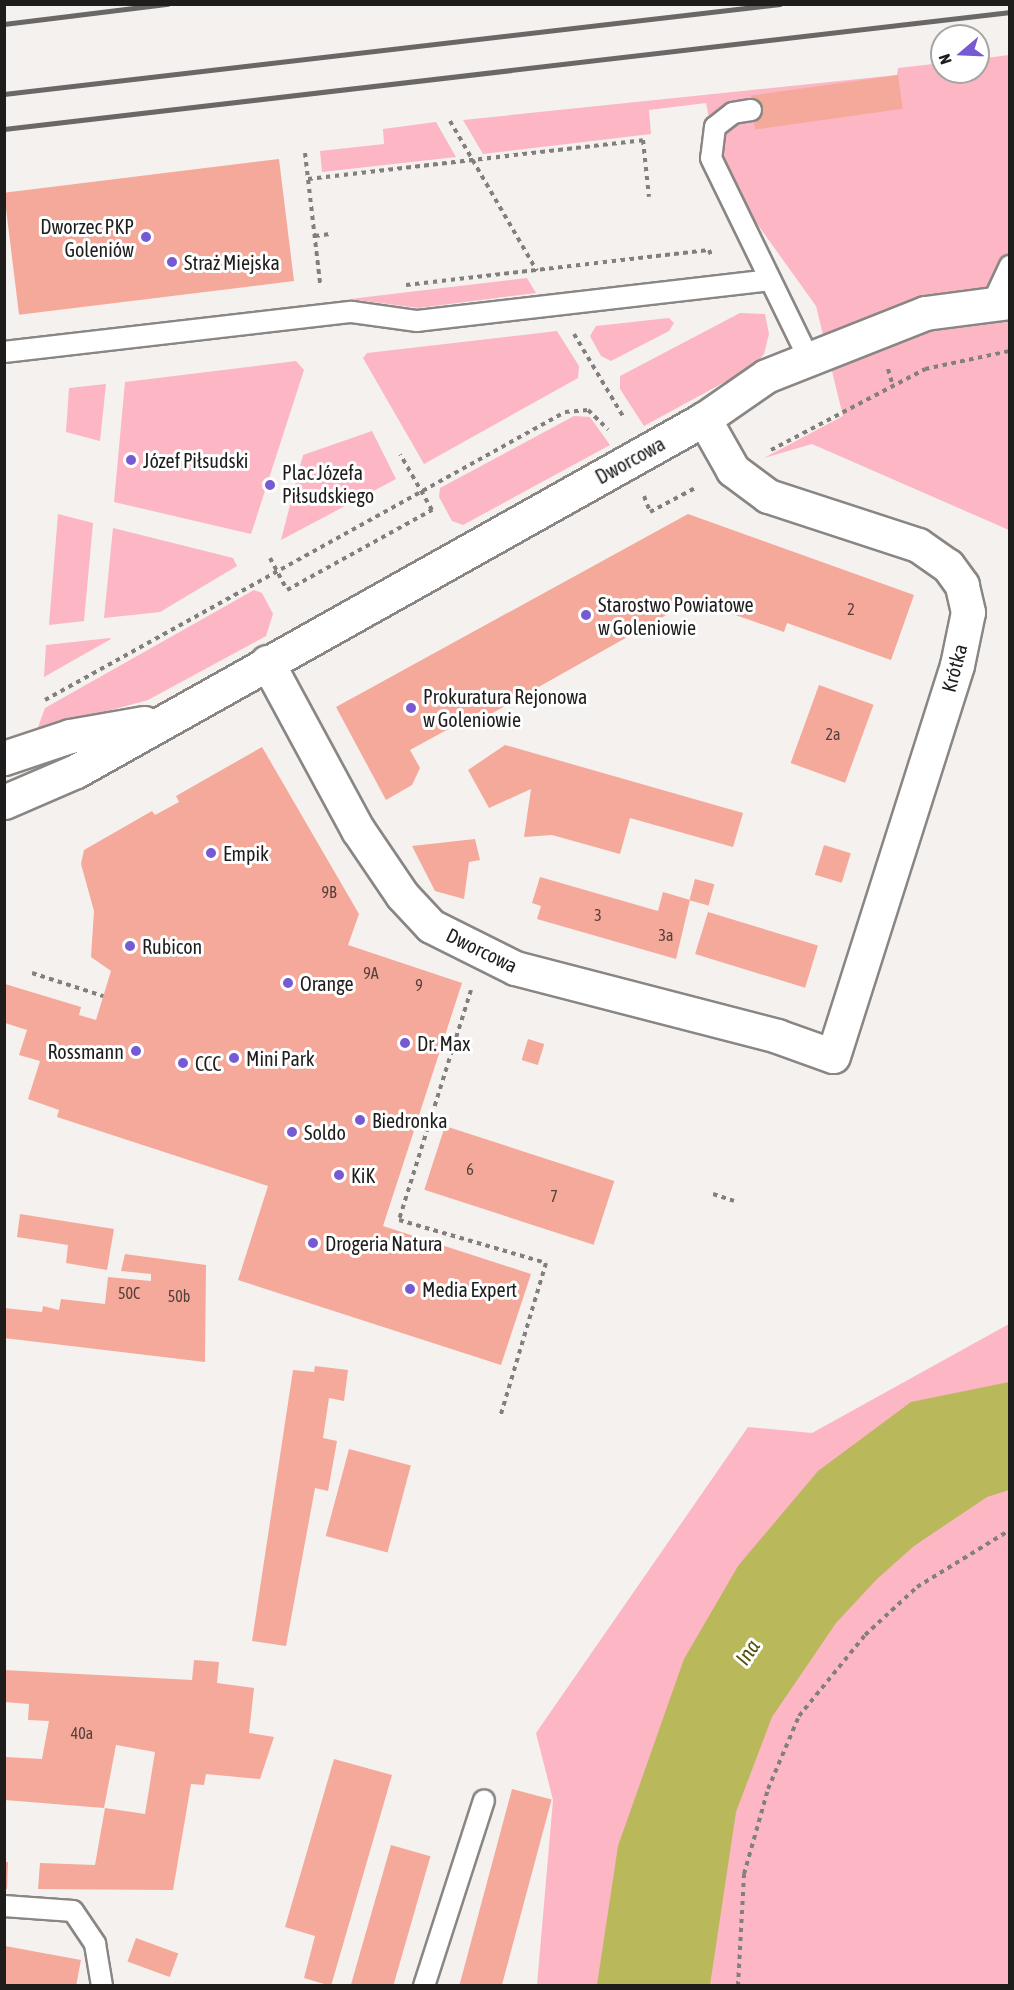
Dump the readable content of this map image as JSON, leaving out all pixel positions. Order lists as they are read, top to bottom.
{
  "streets": {
    "street": ["Dworcowa", "Krótka"]
  },
  "crossings": [
    ["Dworcowa", "Krótka"]
  ],
  "water": ["Ina"],
  "places": [
    "Dworzec PKP Goleniów",
    "Straż Miejska",
    "Józef Piłsudski",
    "Plac Józefa Piłsudskiego",
    "Starostwo Powiatowe w Goleniowie",
    "Prokuratura Rejonowa w Goleniowie",
    "Empik",
    "Rubicon",
    "Orange",
    "Dr. Max",
    "Rossmann",
    "Mini Park",
    "CCC",
    "Biedronka",
    "Soldo",
    "KiK",
    "Drogeria Natura",
    "Media Expert"
  ],
  "house_numbers": [
    "2",
    "2a",
    "9B",
    "3",
    "3a",
    "9A",
    "9",
    "6",
    "7",
    "50C",
    "50b",
    "40a"
  ],
  "north": "left"
}
